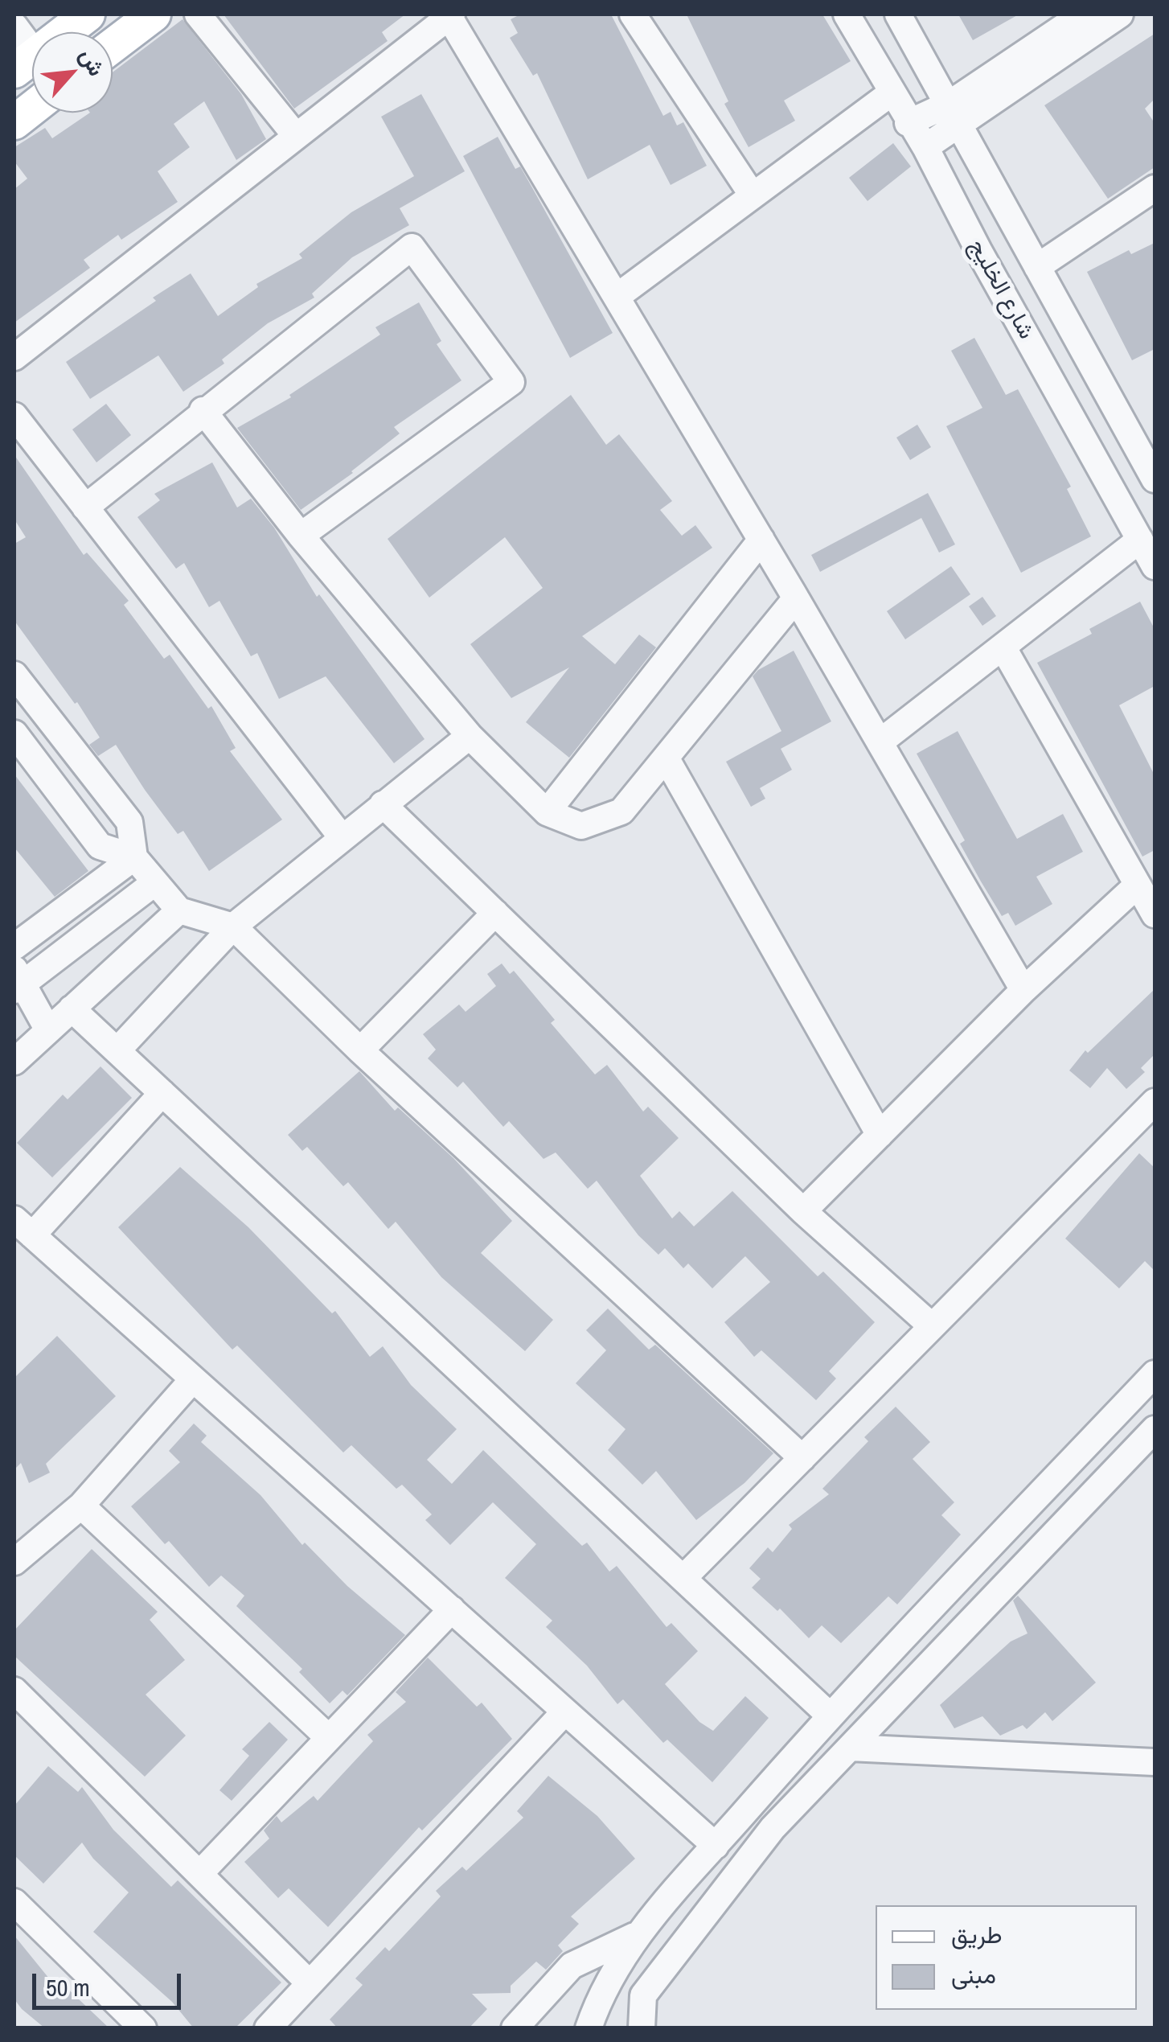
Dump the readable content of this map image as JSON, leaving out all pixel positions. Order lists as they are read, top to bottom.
{
  "streets": {
    "street": ["شارع الخليج"]
  },
  "legend": ["طريق", "مبنى"],
  "scale_bar": "50 m",
  "north": "top right"
}
